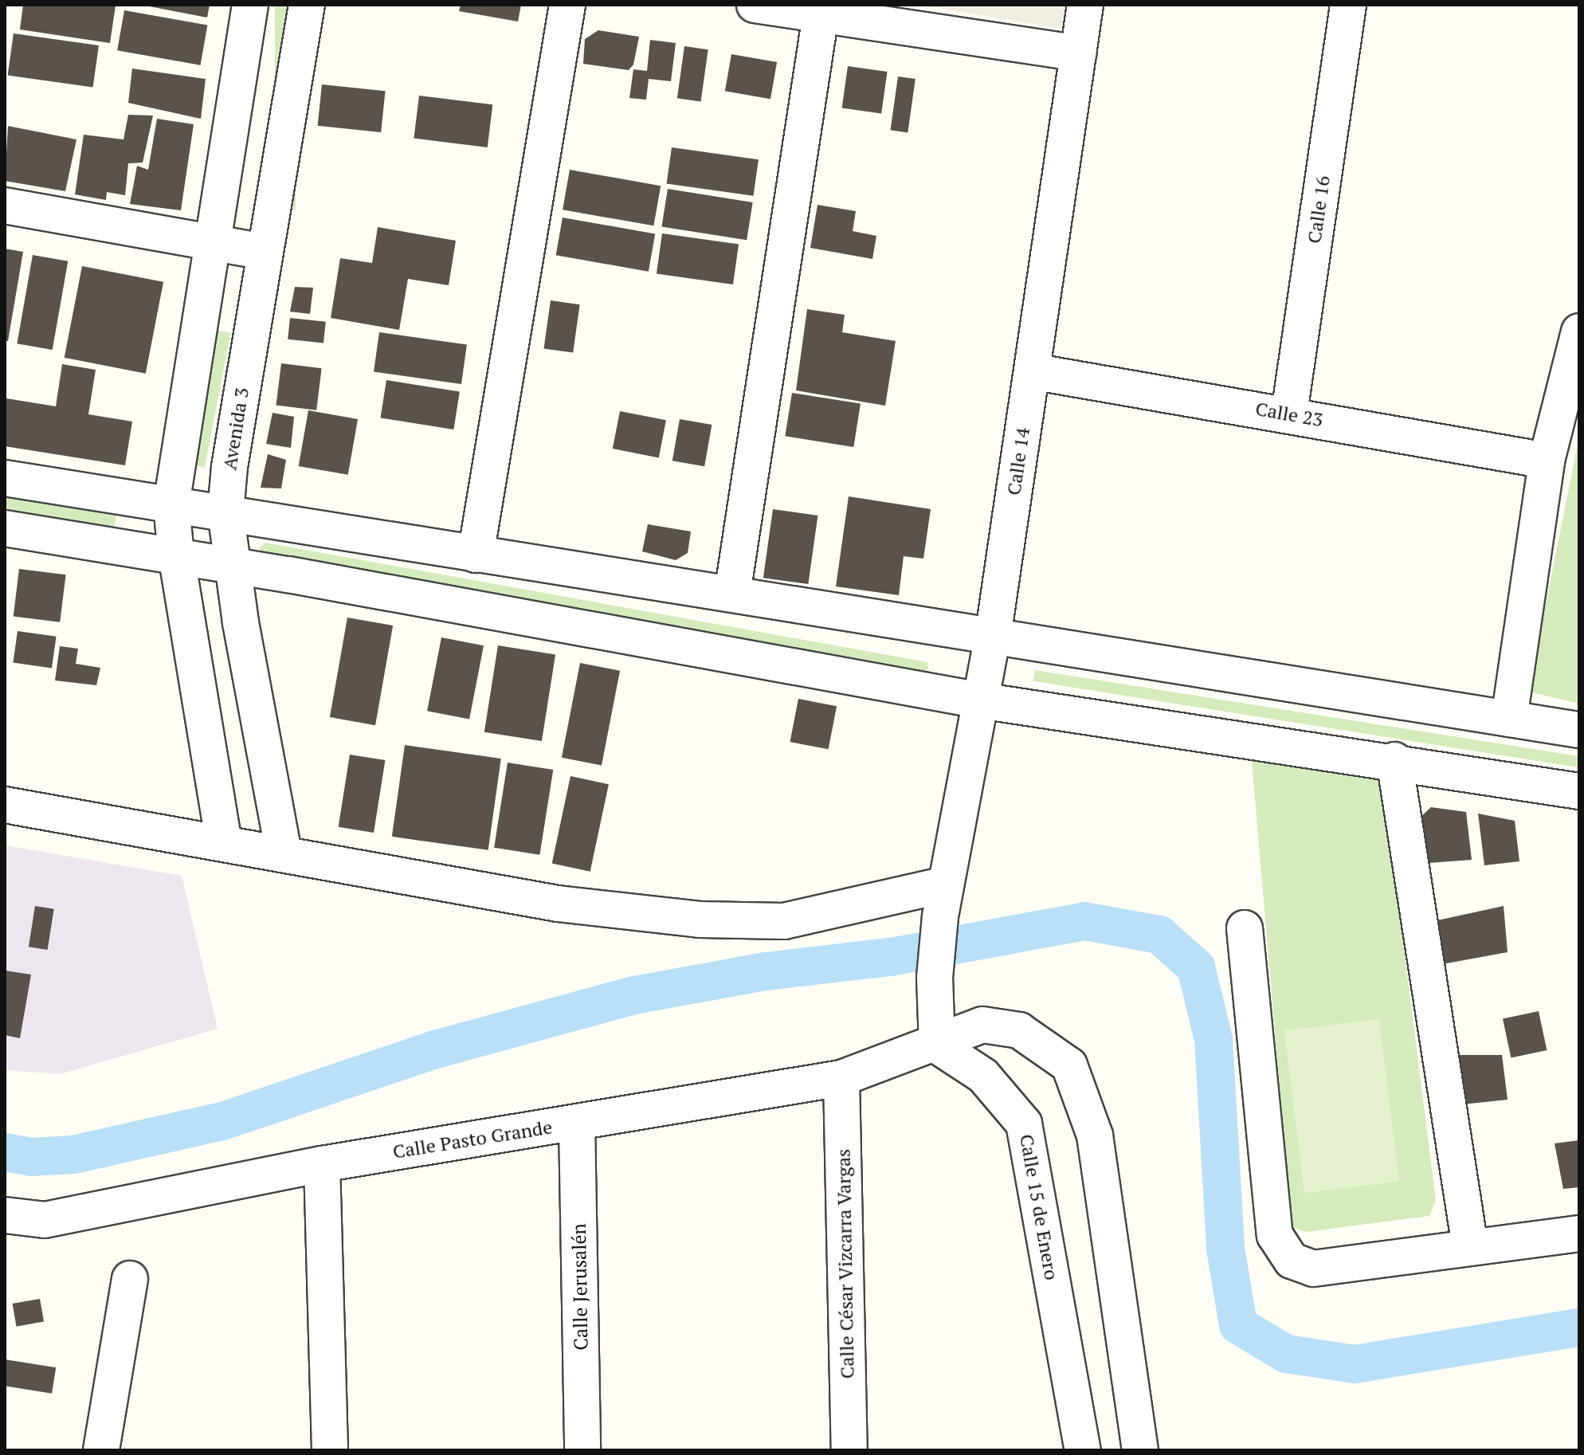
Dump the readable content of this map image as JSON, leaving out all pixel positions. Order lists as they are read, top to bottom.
{
  "streets": {
    "street": [
      "Calle 16",
      "Calle 23",
      "Avenida 3",
      "Calle 14",
      "Calle Pasto Grande",
      "Calle 15 de Enero",
      "Calle César Vizcarra Vargas",
      "Calle Jerusalén"
    ]
  },
  "crossings": [
    ["Calle 16", "Calle 23"],
    ["Calle 23", "Calle 14"],
    ["Calle 14", "Calle Pasto Grande"],
    ["Calle 14", "Calle 15 de Enero"],
    ["Calle Pasto Grande", "Calle 15 de Enero"],
    ["Calle Pasto Grande", "Calle César Vizcarra Vargas"],
    ["Calle Pasto Grande", "Calle Jerusalén"]
  ]
}
